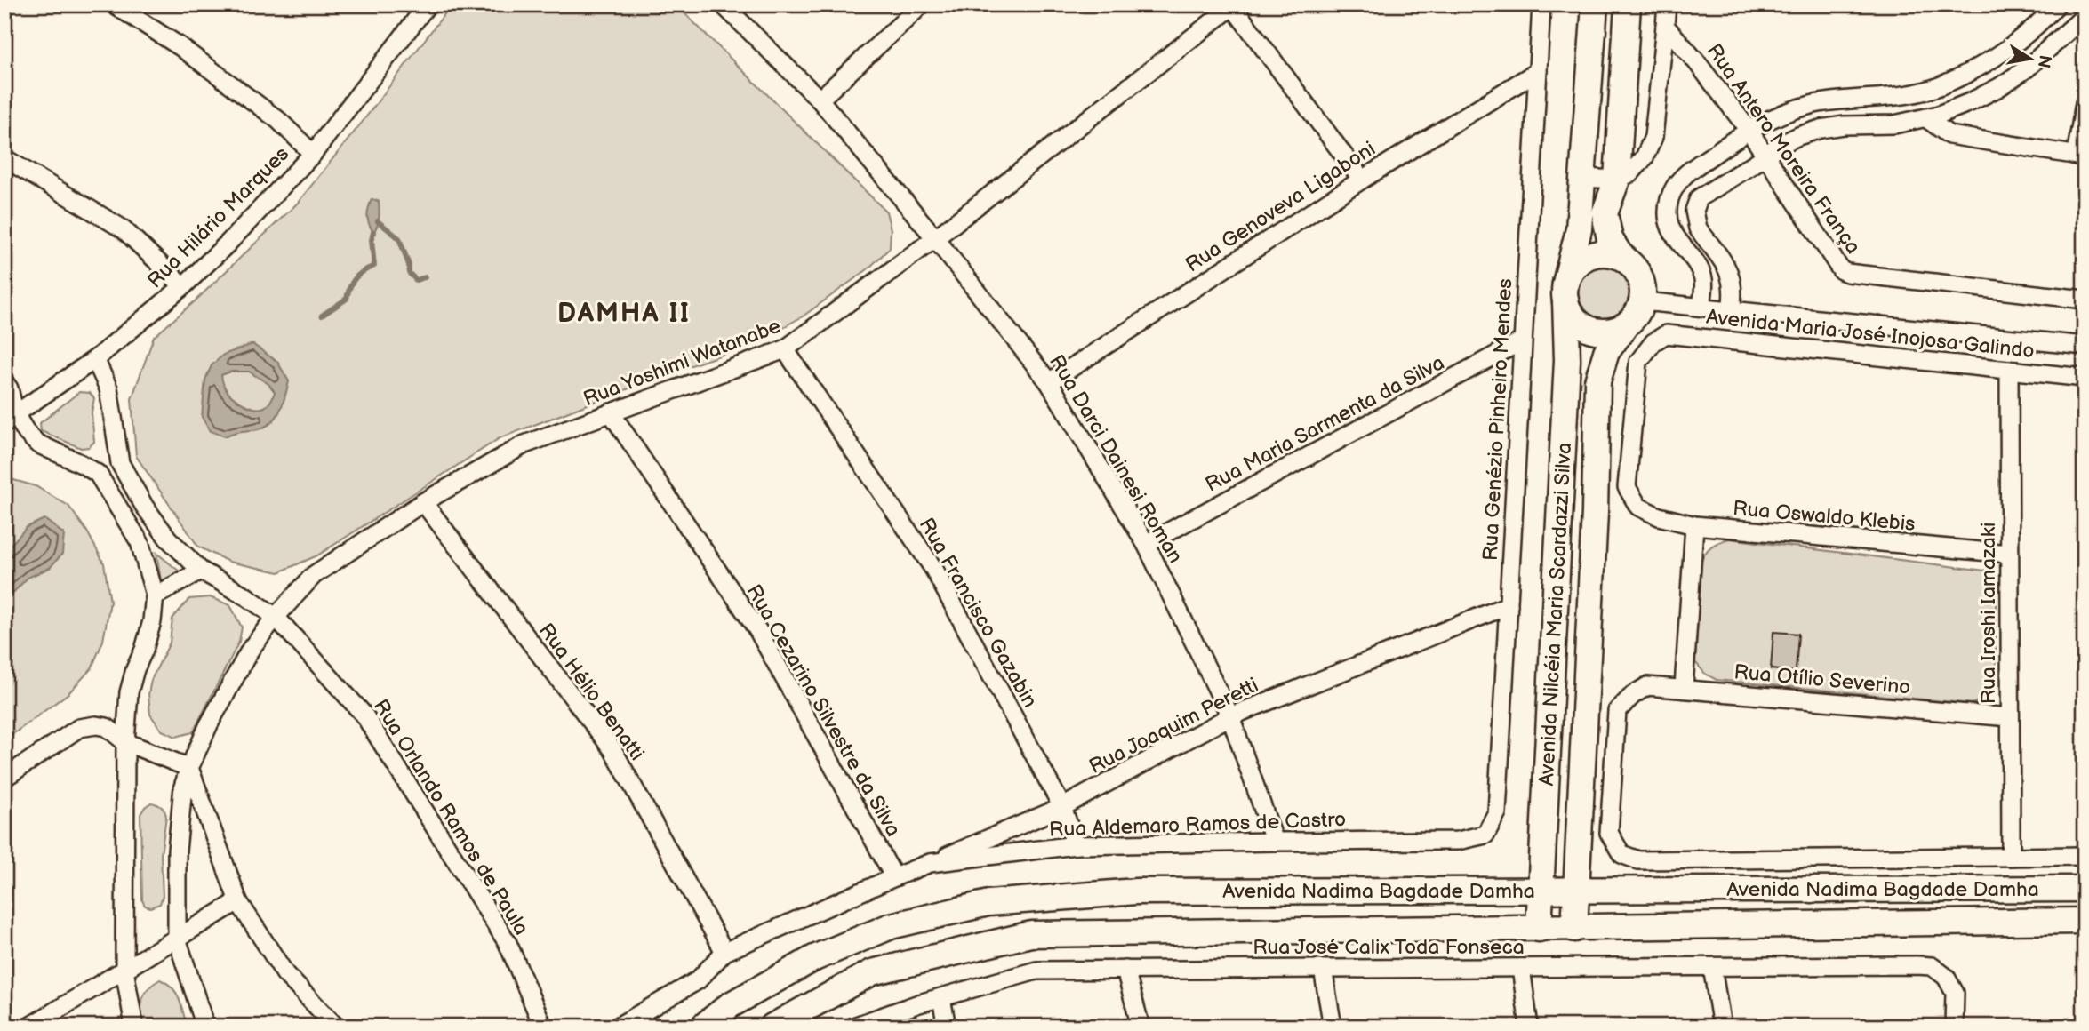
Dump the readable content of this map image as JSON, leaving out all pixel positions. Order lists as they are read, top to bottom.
{
  "streets": {
    "street": [
      "Rua Antero Moreira França",
      "Rua Genoveva Ligaboni",
      "Rua Hilário Marques",
      "Avenida Maria José Inojosa Galindo",
      "Rua Yoshimi Watanabe",
      "Rua Genézio Pinheiro Mendes",
      "Rua Maria Sarmenta da Silva",
      "Rua Darci Dainesi Roman",
      "Rua Oswaldo Klebis",
      "Rua Francisco Gazabin",
      "Rua Iroshi Iamazaki",
      "Avenida Nilcéia Maria Scardazzi Silva",
      "Rua Otílio Severino",
      "Rua Hélio Benatti",
      "Rua Cezarino Silvestre da Silva",
      "Rua Joaquim Peretti",
      "Rua Orlando Ramos de Paula",
      "Rua Aldemaro Ramos de Castro",
      "Avenida Nadima Bagdade Damha",
      "Rua José Calix Toda Fonseca"
    ]
  },
  "crossings": [
    ["Rua Genoveva Ligaboni", "Rua Genézio Pinheiro Mendes"],
    ["Rua Genoveva Ligaboni", "Rua Darci Dainesi Roman"],
    ["Rua Hilário Marques", "Rua Orlando Ramos de Paula"],
    ["Avenida Maria José Inojosa Galindo", "Rua Oswaldo Klebis"],
    ["Avenida Maria José Inojosa Galindo", "Rua Iroshi Iamazaki"],
    ["Rua Yoshimi Watanabe", "Rua Darci Dainesi Roman"],
    ["Rua Yoshimi Watanabe", "Rua Francisco Gazabin"],
    ["Rua Yoshimi Watanabe", "Rua Hélio Benatti"],
    ["Rua Yoshimi Watanabe", "Rua Cezarino Silvestre da Silva"],
    ["Rua Yoshimi Watanabe", "Rua Orlando Ramos de Paula"],
    ["Rua Genézio Pinheiro Mendes", "Rua Maria Sarmenta da Silva"],
    ["Rua Genézio Pinheiro Mendes", "Rua Joaquim Peretti"],
    ["Rua Genézio Pinheiro Mendes", "Rua Aldemaro Ramos de Castro"],
    ["Rua Maria Sarmenta da Silva", "Rua Darci Dainesi Roman"],
    ["Rua Darci Dainesi Roman", "Rua Joaquim Peretti"],
    ["Rua Darci Dainesi Roman", "Rua Aldemaro Ramos de Castro"],
    ["Rua Oswaldo Klebis", "Rua Iroshi Iamazaki"],
    ["Rua Francisco Gazabin", "Rua Joaquim Peretti"],
    ["Rua Francisco Gazabin", "Rua Aldemaro Ramos de Castro"],
    ["Rua Iroshi Iamazaki", "Rua Otílio Severino"],
    ["Rua Iroshi Iamazaki", "Avenida Nadima Bagdade Damha"],
    ["Avenida Nilcéia Maria Scardazzi Silva", "Avenida Nadima Bagdade Damha"],
    ["Rua Otílio Severino", "Avenida Nadima Bagdade Damha"],
    ["Rua Hélio Benatti", "Rua Aldemaro Ramos de Castro"],
    ["Rua Cezarino Silvestre da Silva", "Rua Aldemaro Ramos de Castro"],
    ["Rua Joaquim Peretti", "Rua Aldemaro Ramos de Castro"]
  ],
  "districts": ["DAMHA II"],
  "north": "right"
}
